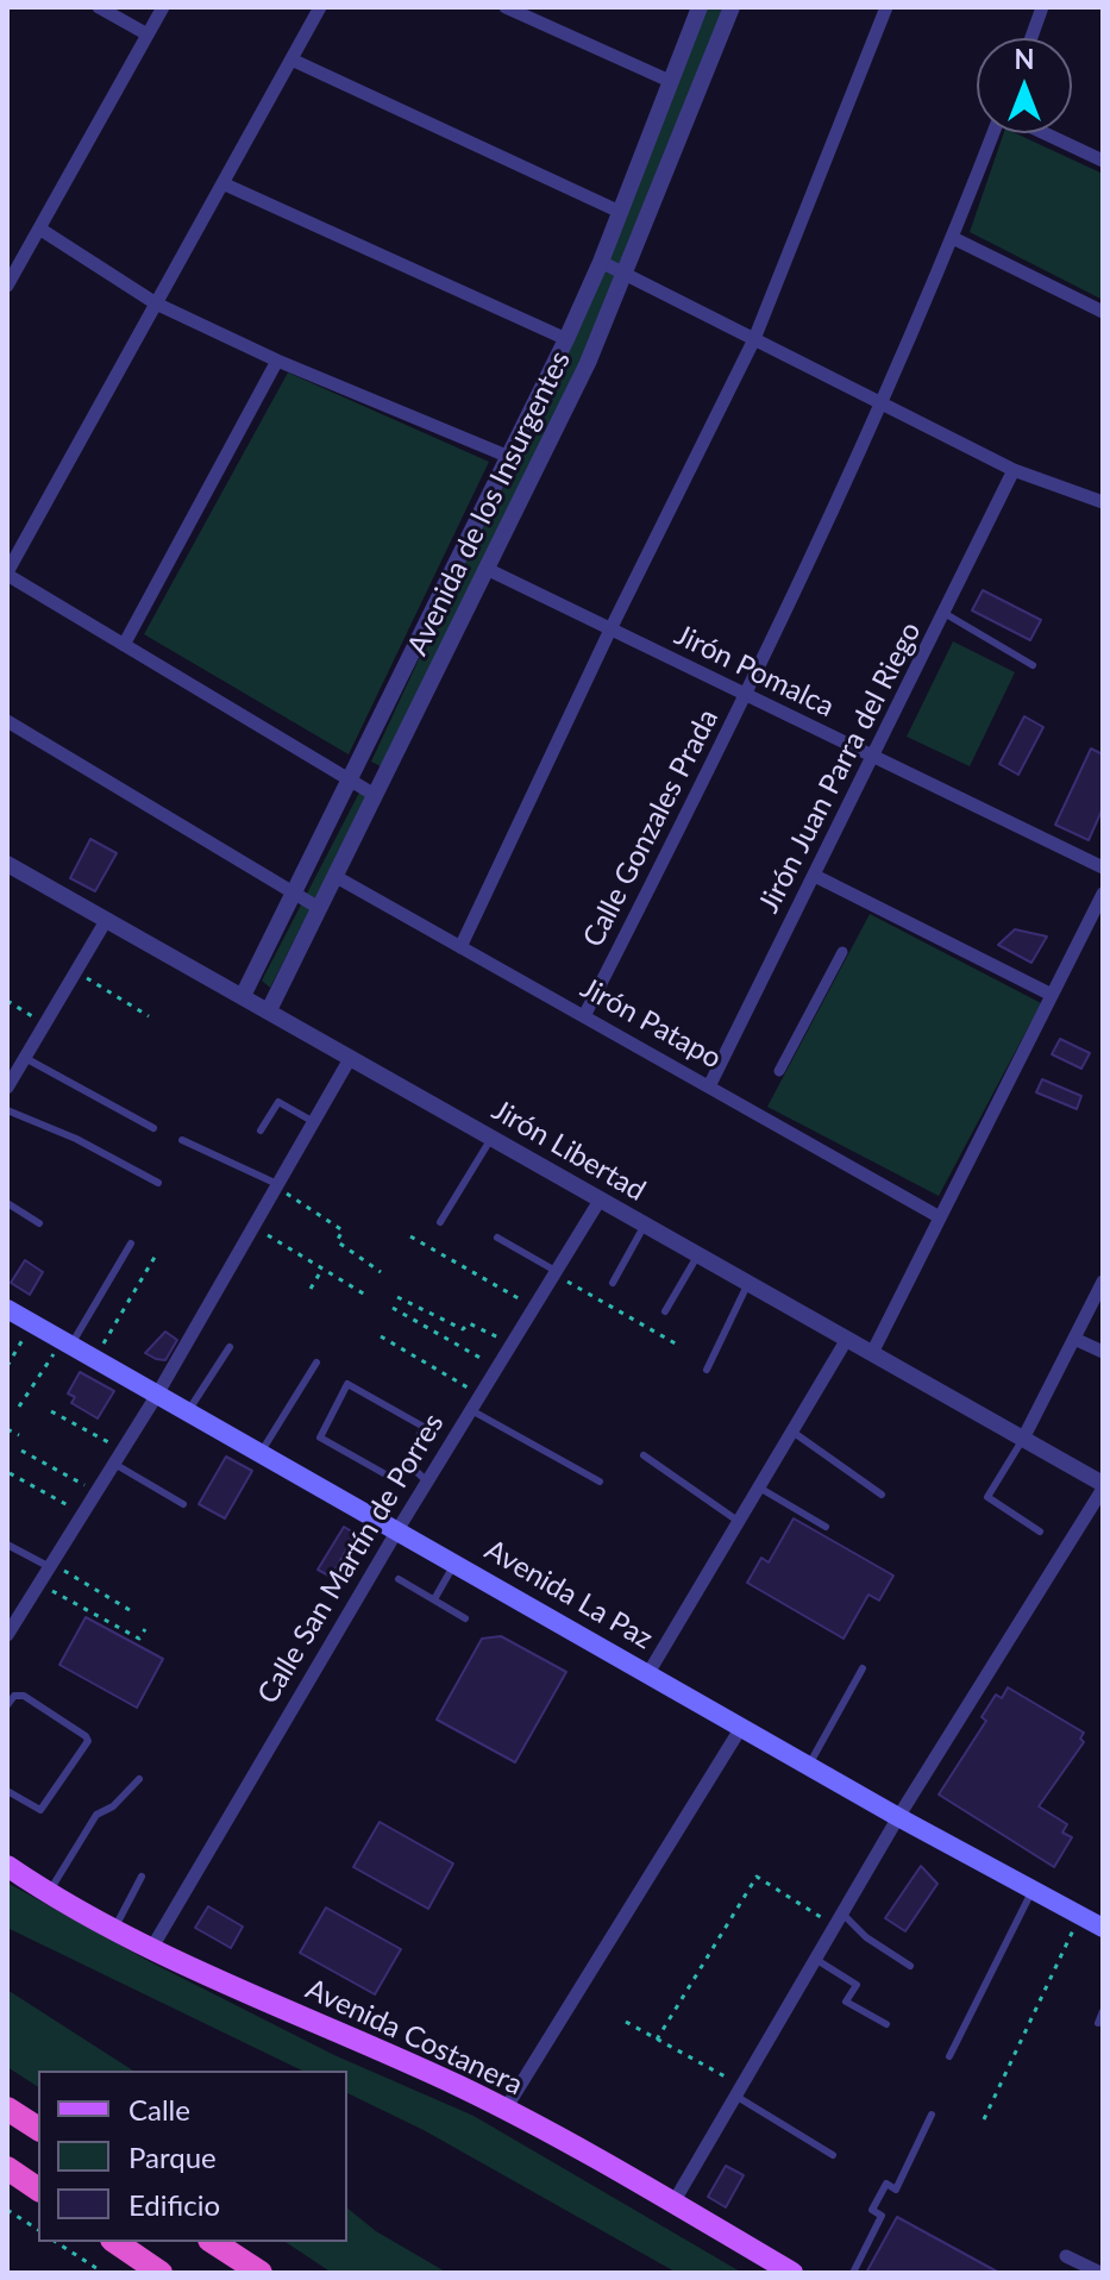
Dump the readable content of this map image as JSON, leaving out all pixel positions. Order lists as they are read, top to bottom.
{
  "streets": {
    "main road": ["Avenida La Paz", "Avenida Costanera"],
    "street": [
      "Avenida de los Insurgentes",
      "Jirón Pomalca",
      "Jirón Juan Parra del Riego",
      "Calle Gonzales Prada",
      "Jirón Patapo",
      "Jirón Libertad",
      "Calle San Martín de Porres"
    ]
  },
  "crossings": [
    ["Avenida de los Insurgentes", "Jirón Pomalca"],
    ["Avenida de los Insurgentes", "Jirón Patapo"],
    ["Avenida de los Insurgentes", "Jirón Libertad"],
    ["Jirón Pomalca", "Jirón Juan Parra del Riego"],
    ["Jirón Pomalca", "Calle Gonzales Prada"],
    ["Jirón Juan Parra del Riego", "Jirón Patapo"],
    ["Calle Gonzales Prada", "Jirón Patapo"],
    ["Jirón Libertad", "Calle San Martín de Porres"],
    ["Calle San Martín de Porres", "Avenida La Paz"],
    ["Calle San Martín de Porres", "Avenida Costanera"]
  ],
  "legend": ["Calle", "Parque", "Edificio"],
  "north": "top"
}
